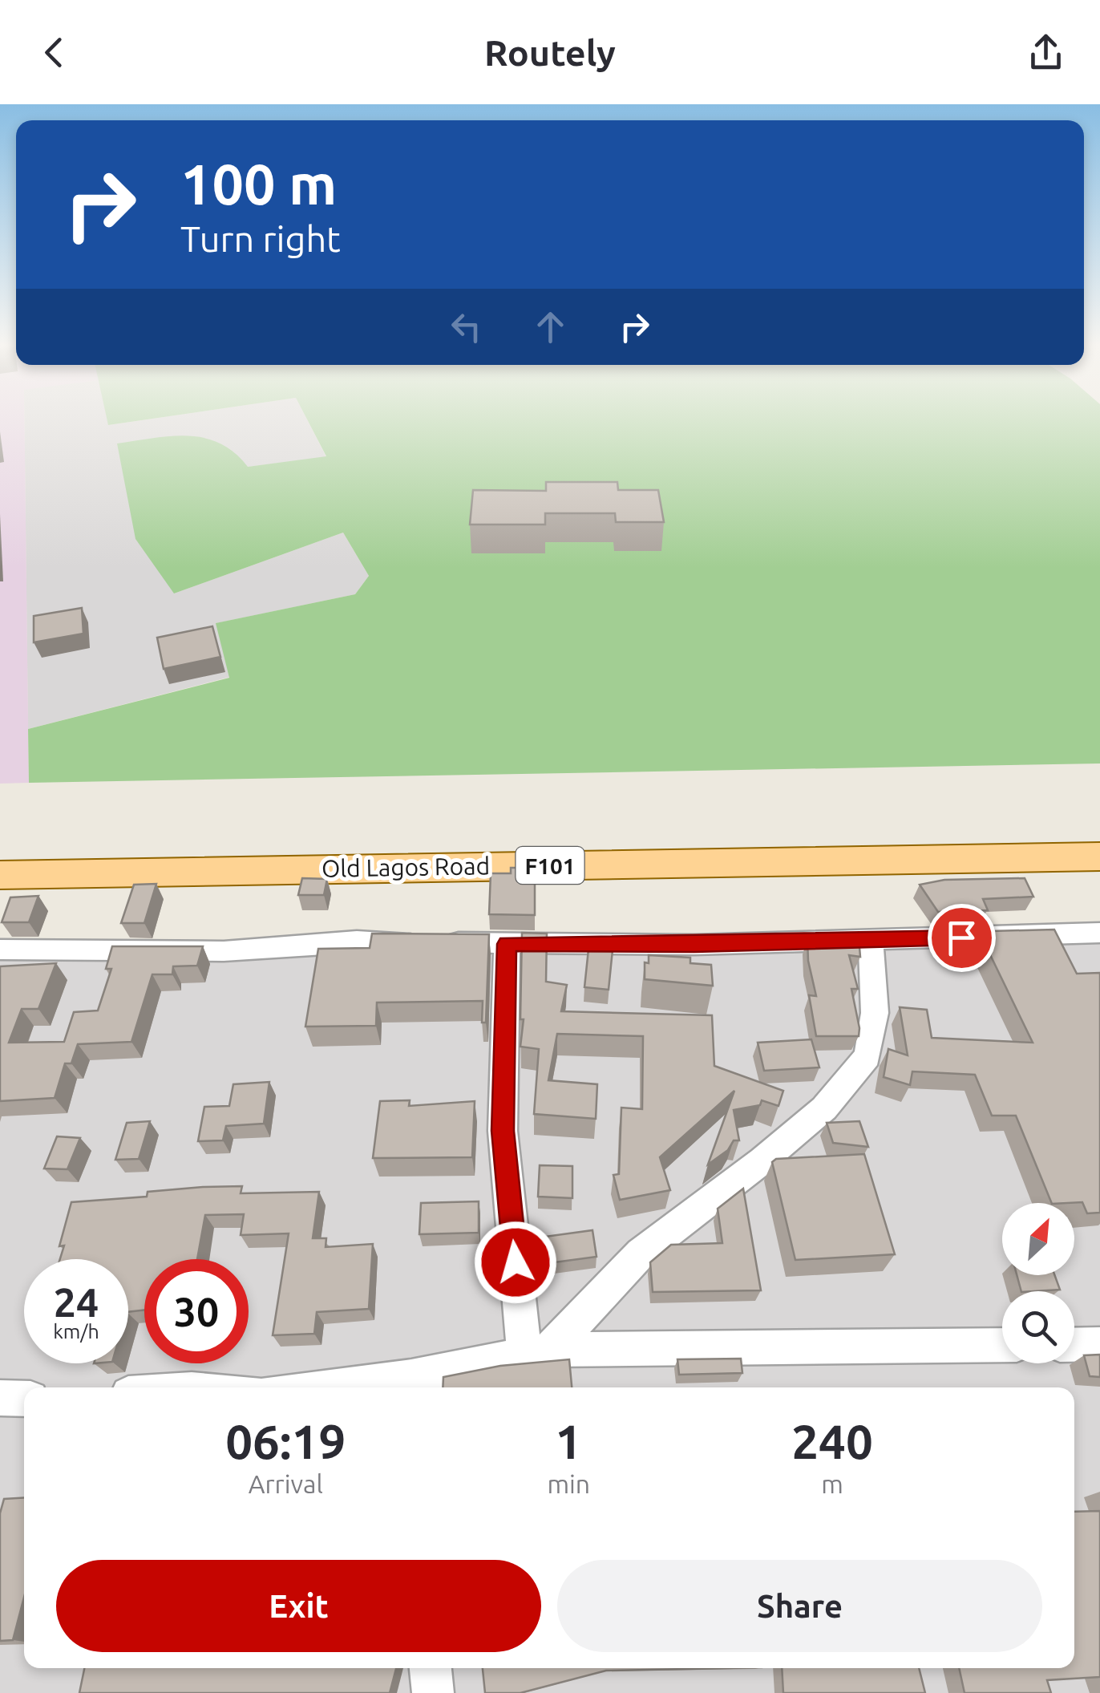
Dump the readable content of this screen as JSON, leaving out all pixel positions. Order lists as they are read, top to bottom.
{
  "streets": {
    "main road": ["F101", "Old Lagos Road"]
  },
  "north": "top right",
  "page": {
    "header": "Routely",
    "turn": ["100 m", "Turn right"],
    "speed": "24 km/h",
    "limit": "30",
    "eta": [
      "06:19",
      "Arrival",
      "1",
      "min",
      "240",
      "m"
    ],
    "buttons": ["Exit", "Share"]
  }
}
